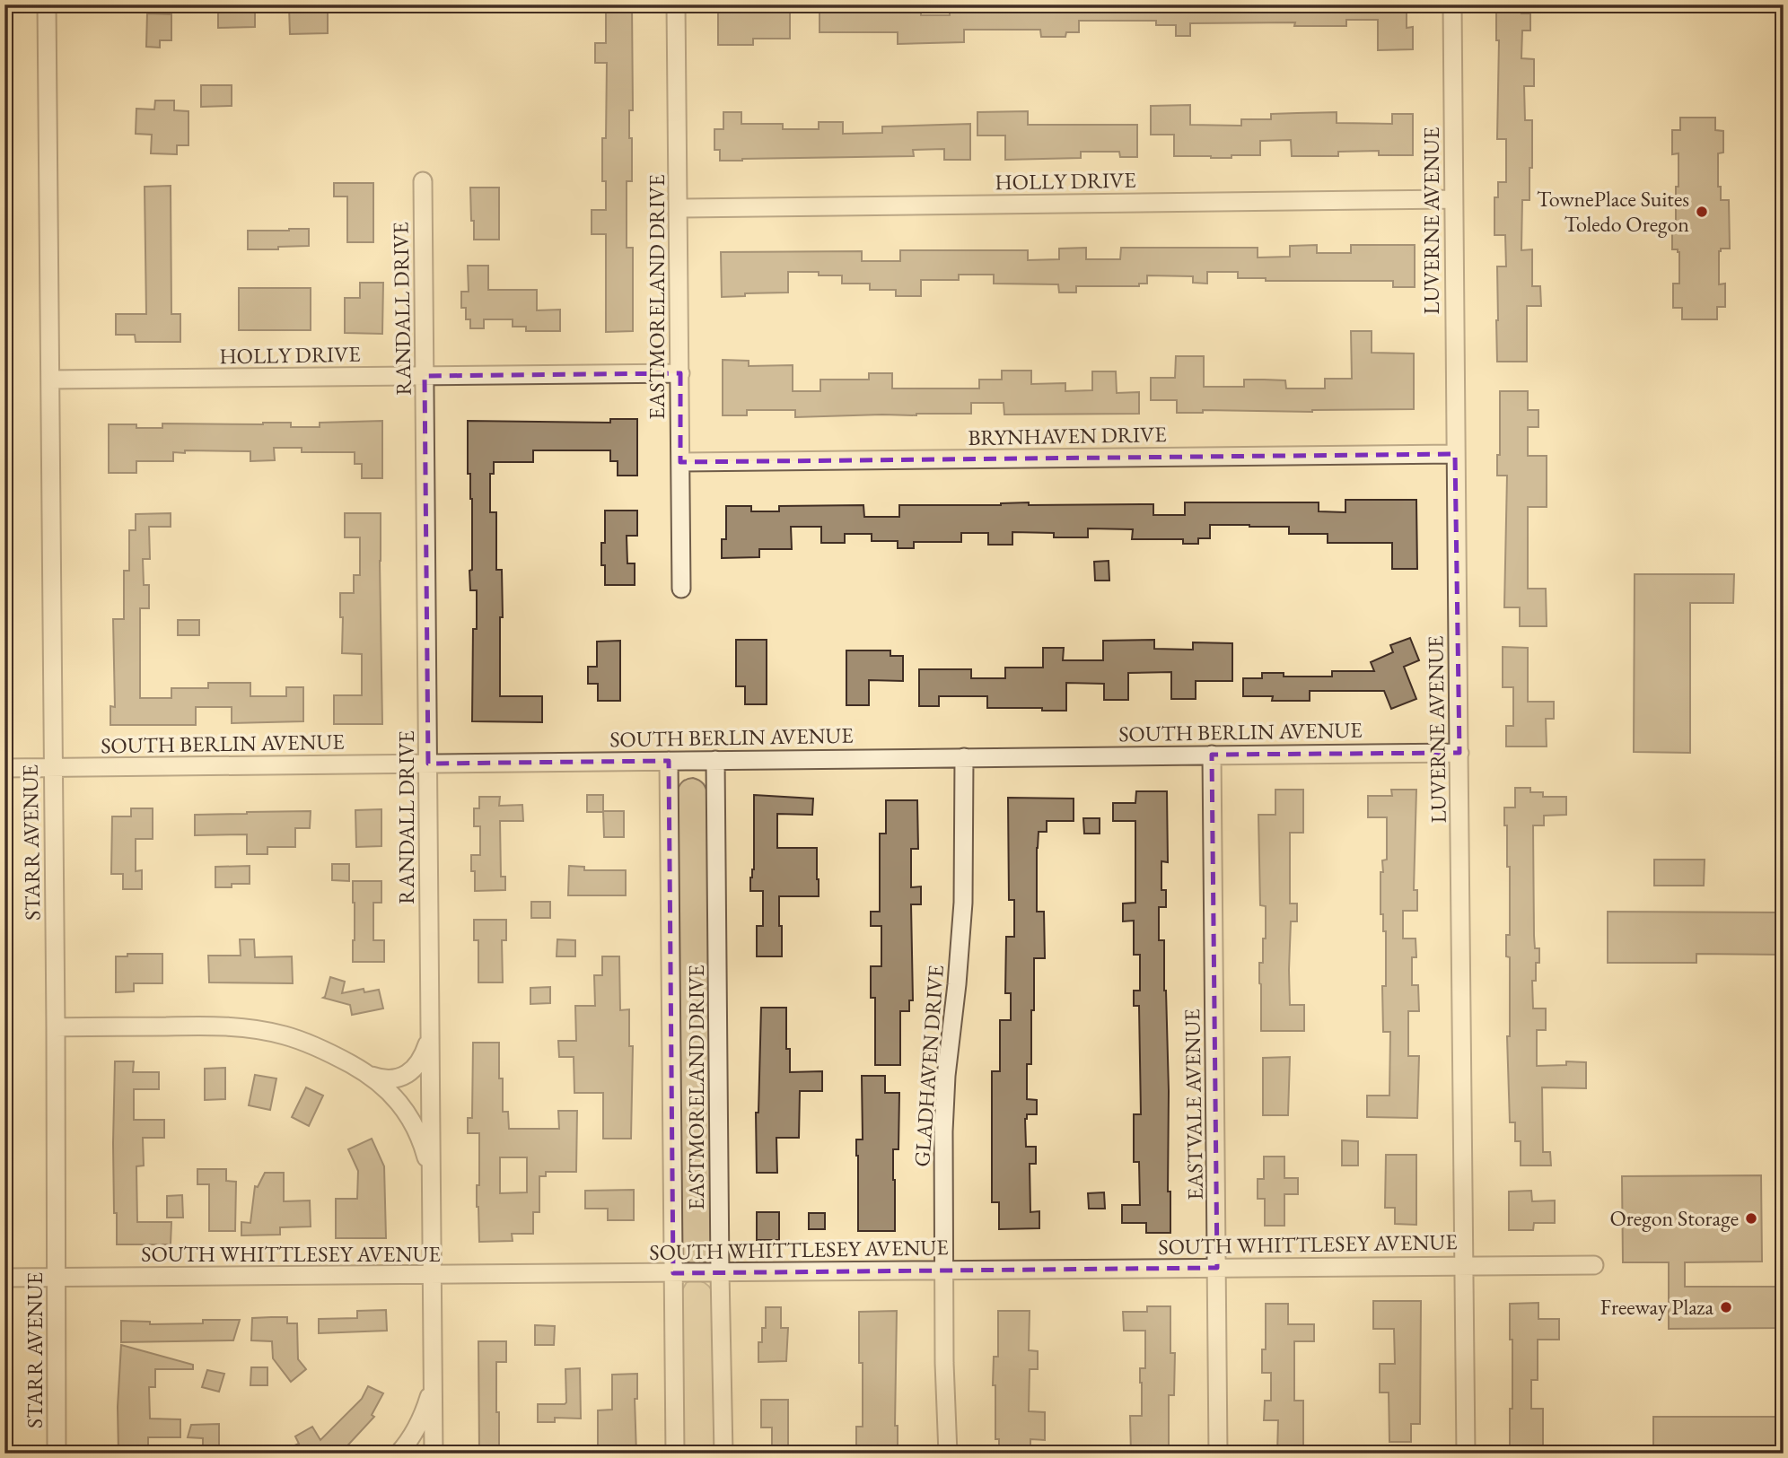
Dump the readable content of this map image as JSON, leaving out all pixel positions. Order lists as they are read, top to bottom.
{
  "streets": {
    "street": [
      "HOLLY DRIVE",
      "LUVERNE AVENUE",
      "EASTMORELAND DRIVE",
      "RANDALL DRIVE",
      "BRYNHAVEN DRIVE",
      "SOUTH BERLIN AVENUE",
      "STARR AVENUE",
      "GLADHAVEN DRIVE",
      "EASTVALE AVENUE",
      "SOUTH WHITTLESEY AVENUE"
    ]
  },
  "crossings": [
    ["HOLLY DRIVE", "LUVERNE AVENUE"],
    ["HOLLY DRIVE", "EASTMORELAND DRIVE"],
    ["HOLLY DRIVE", "RANDALL DRIVE"],
    ["HOLLY DRIVE", "STARR AVENUE"],
    ["LUVERNE AVENUE", "BRYNHAVEN DRIVE"],
    ["LUVERNE AVENUE", "SOUTH BERLIN AVENUE"],
    ["LUVERNE AVENUE", "SOUTH WHITTLESEY AVENUE"],
    ["EASTMORELAND DRIVE", "BRYNHAVEN DRIVE"],
    ["EASTMORELAND DRIVE", "SOUTH BERLIN AVENUE"],
    ["EASTMORELAND DRIVE", "SOUTH WHITTLESEY AVENUE"],
    ["RANDALL DRIVE", "SOUTH BERLIN AVENUE"],
    ["RANDALL DRIVE", "SOUTH WHITTLESEY AVENUE"],
    ["SOUTH BERLIN AVENUE", "STARR AVENUE"],
    ["SOUTH BERLIN AVENUE", "GLADHAVEN DRIVE"],
    ["SOUTH BERLIN AVENUE", "EASTVALE AVENUE"],
    ["STARR AVENUE", "SOUTH WHITTLESEY AVENUE"],
    ["GLADHAVEN DRIVE", "SOUTH WHITTLESEY AVENUE"],
    ["EASTVALE AVENUE", "SOUTH WHITTLESEY AVENUE"]
  ],
  "places": ["TownePlace Suites Toledo Oregon", "Oregon Storage", "Freeway Plaza"]
}
